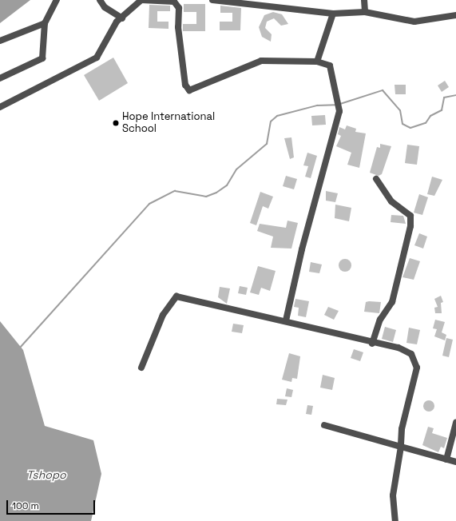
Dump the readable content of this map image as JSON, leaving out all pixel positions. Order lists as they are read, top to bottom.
{
  "water": ["Tshopo"],
  "places": ["Hope International School"],
  "scale_bar": "100 m"
}
